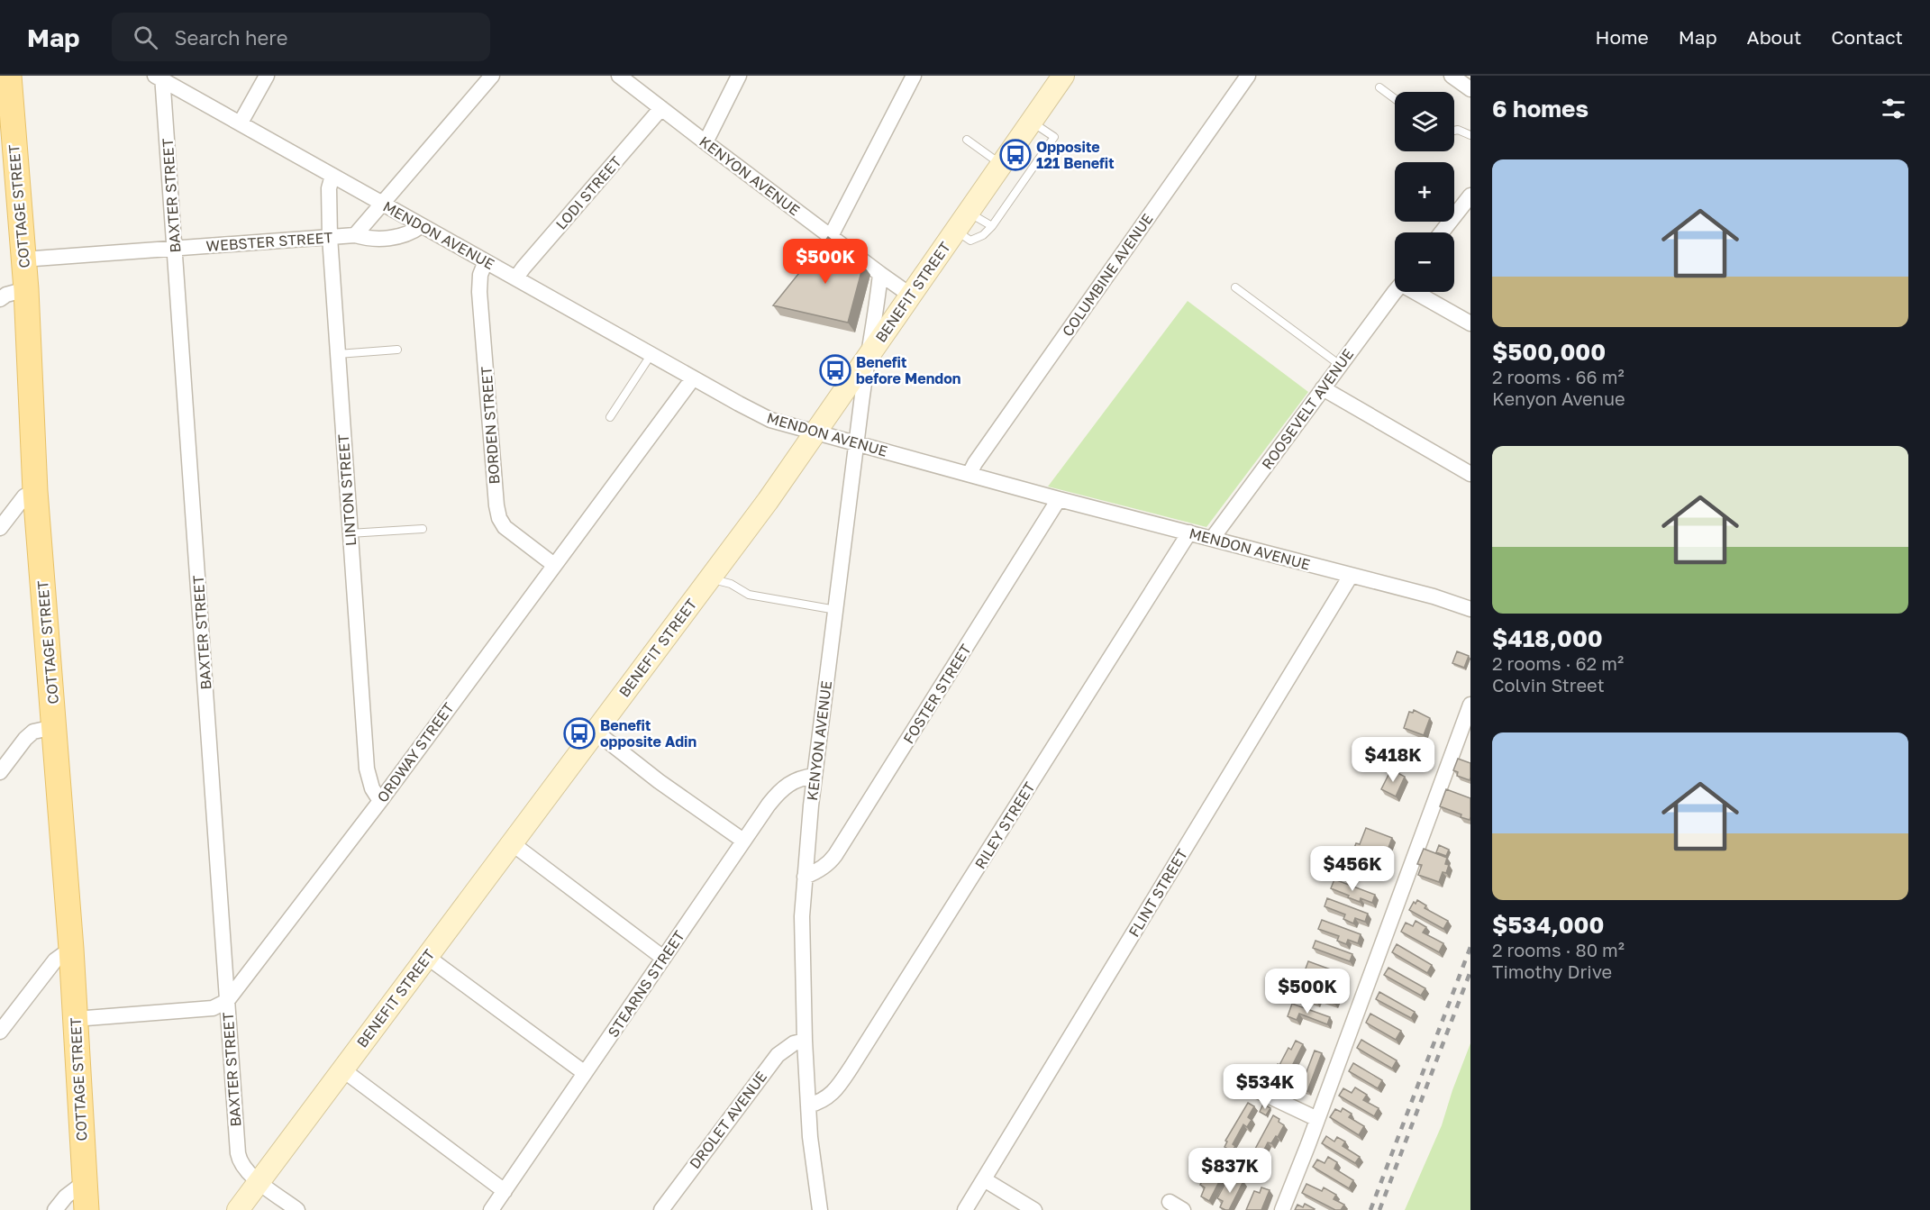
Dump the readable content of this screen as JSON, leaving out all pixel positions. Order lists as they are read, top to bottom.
{
  "streets": {
    "main road": ["COTTAGE STREET"],
    "street": [
      "KENYON AVENUE",
      "LODI STREET",
      "BAXTER STREET",
      "MENDON AVENUE",
      "WEBSTER STREET",
      "COLUMBINE AVENUE",
      "BENEFIT STREET",
      "ROOSEVELT AVENUE",
      "BORDEN STREET",
      "LINTON STREET",
      "FOSTER STREET",
      "ORDWAY STREET",
      "RILEY STREET",
      "FLINT STREET",
      "STEARNS STREET",
      "DROLET AVENUE"
    ]
  },
  "crossings": [
    ["KENYON AVENUE", "LODI STREET"],
    ["KENYON AVENUE", "MENDON AVENUE"],
    ["KENYON AVENUE", "BENEFIT STREET"],
    ["KENYON AVENUE", "FOSTER STREET"],
    ["KENYON AVENUE", "RILEY STREET"],
    ["KENYON AVENUE", "STEARNS STREET"],
    ["KENYON AVENUE", "DROLET AVENUE"],
    ["LODI STREET", "MENDON AVENUE"],
    ["BAXTER STREET", "MENDON AVENUE"],
    ["BAXTER STREET", "WEBSTER STREET"],
    ["BAXTER STREET", "BENEFIT STREET"],
    ["BAXTER STREET", "ORDWAY STREET"],
    ["COTTAGE STREET", "WEBSTER STREET"],
    ["MENDON AVENUE", "WEBSTER STREET"],
    ["MENDON AVENUE", "COLUMBINE AVENUE"],
    ["MENDON AVENUE", "BENEFIT STREET"],
    ["MENDON AVENUE", "ROOSEVELT AVENUE"],
    ["MENDON AVENUE", "BORDEN STREET"],
    ["MENDON AVENUE", "LINTON STREET"],
    ["MENDON AVENUE", "FOSTER STREET"],
    ["MENDON AVENUE", "ORDWAY STREET"],
    ["MENDON AVENUE", "RILEY STREET"],
    ["MENDON AVENUE", "FLINT STREET"],
    ["WEBSTER STREET", "LINTON STREET"],
    ["BORDEN STREET", "ORDWAY STREET"],
    ["LINTON STREET", "ORDWAY STREET"]
  ],
  "places": {
    "bus stop": ["Opposite 121 Benefit", "Benefit before Mendon", "Benefit opposite Adin"]
  },
  "page": {
    "header": "Map",
    "search": "Search here",
    "nav": [
      "Home",
      "Map",
      "About",
      "Contact"
    ],
    "heading": "6 homes",
    "map_buttons": ["+", "−"],
    "list": [
      {
        "name": "$500,000",
        "note": "2 rooms · 66 m² · Kenyon Avenue"
      },
      {
        "name": "$418,000",
        "note": "2 rooms · 62 m² · Colvin Street"
      },
      {
        "name": "$534,000",
        "note": "2 rooms · 80 m² · Timothy Drive"
      }
    ],
    "price": [
      "$500K",
      "$418K",
      "$456K",
      "$500K",
      "$534K",
      "$837K"
    ]
  }
}
